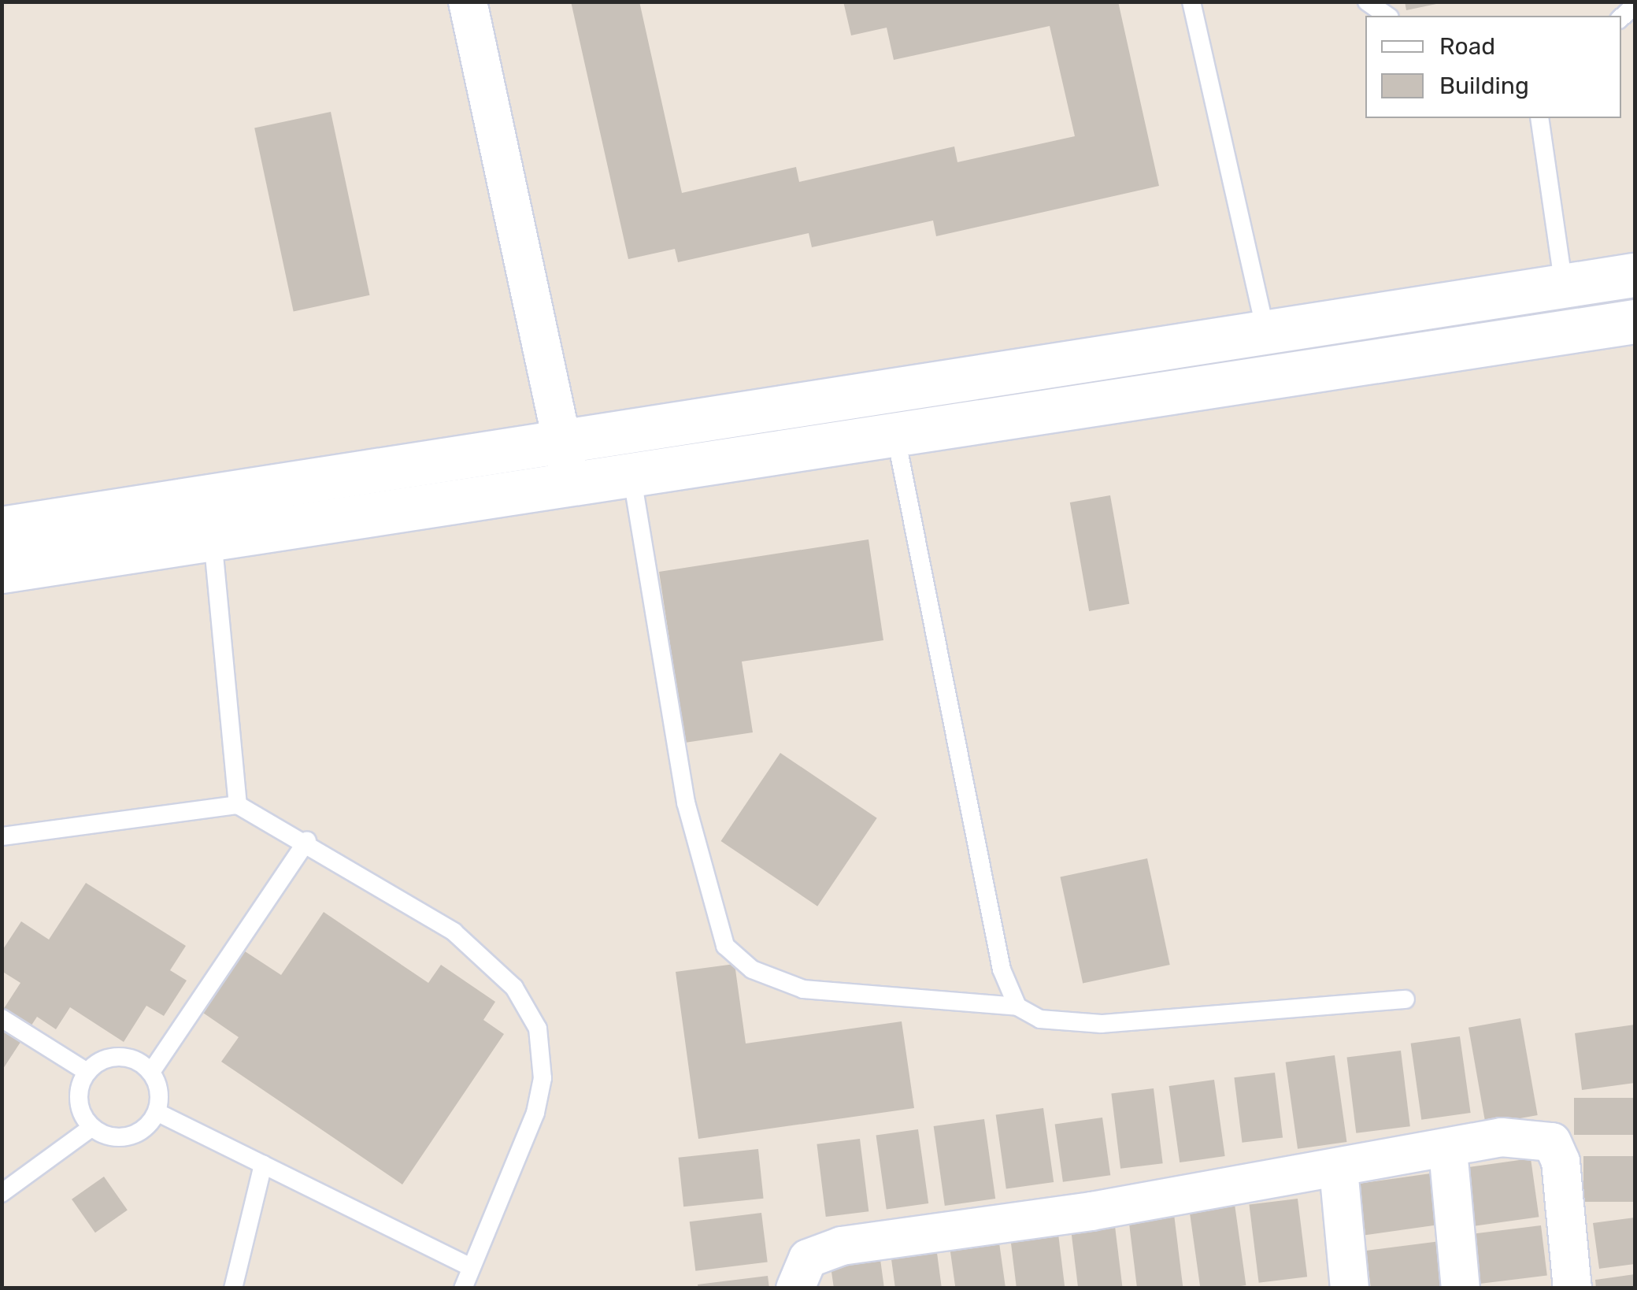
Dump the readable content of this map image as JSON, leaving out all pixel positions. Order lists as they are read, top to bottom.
{
  "legend": ["Road", "Building"]
}
